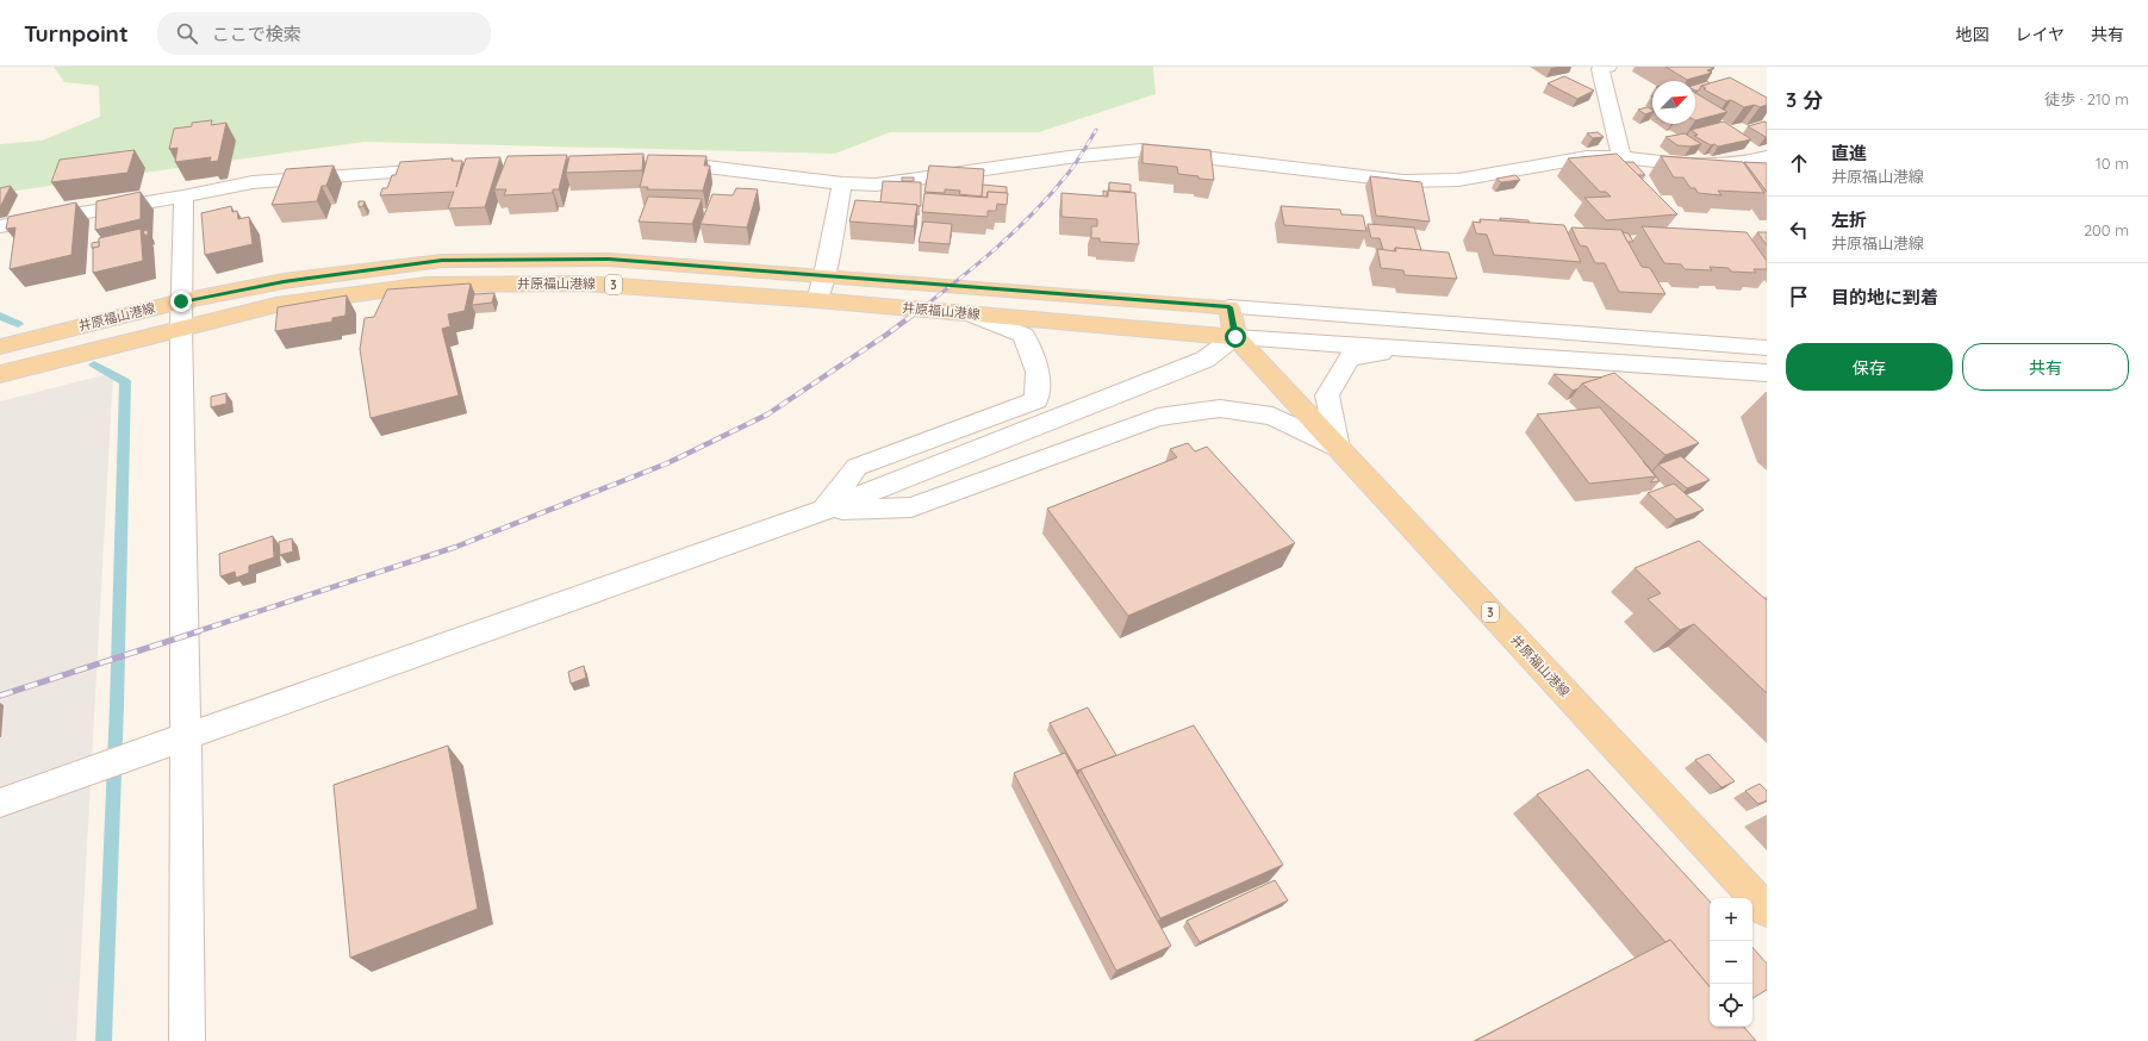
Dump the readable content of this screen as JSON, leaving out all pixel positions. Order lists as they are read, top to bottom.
{
  "streets": {
    "main road": ["井原福山港線", "3"]
  },
  "north": "top right",
  "page": {
    "header": "Turnpoint",
    "search": "ここで検索",
    "nav": ["地図", "レイヤ", "共有"],
    "heading": ["3 分", "徒歩 · 210 m"],
    "list": [
      ["直進", "井原福山港線", "10 m"],
      ["左折", "井原福山港線", "200 m"],
      "目的地に到着"
    ],
    "buttons": ["保存", "共有"],
    "map_buttons": ["+", "−"]
  }
}
